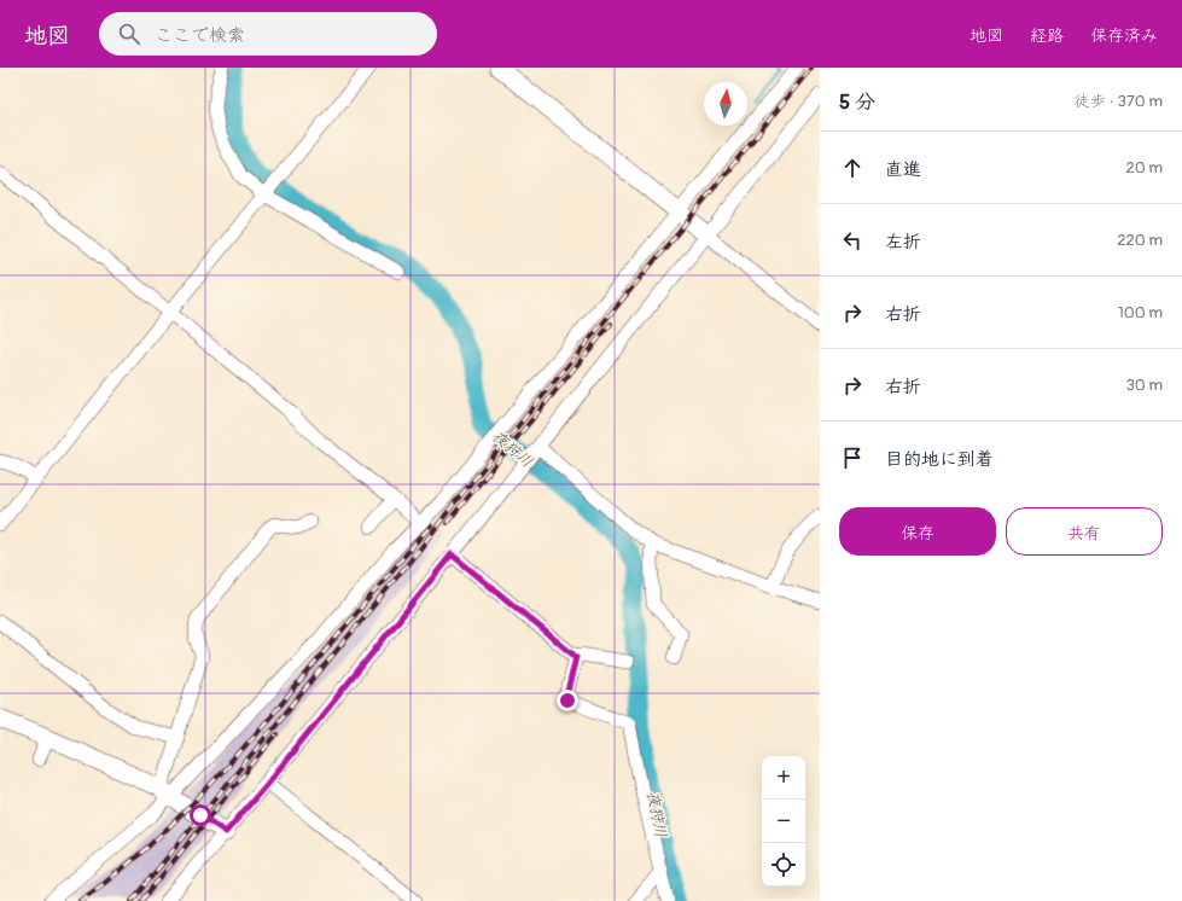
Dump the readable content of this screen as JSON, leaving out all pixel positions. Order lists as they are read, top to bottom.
{
  "water": ["夜狩川"],
  "north": "top",
  "page": {
    "header": "地図",
    "search": "ここで検索",
    "nav": ["地図", "経路", "保存済み"],
    "heading": ["5 分", "徒歩 · 370 m"],
    "list": [
      ["直進", "20 m"],
      ["左折", "220 m"],
      ["右折", "100 m"],
      ["右折", "30 m"],
      "目的地に到着"
    ],
    "buttons": ["保存", "共有"],
    "map_buttons": ["+", "−"]
  }
}
